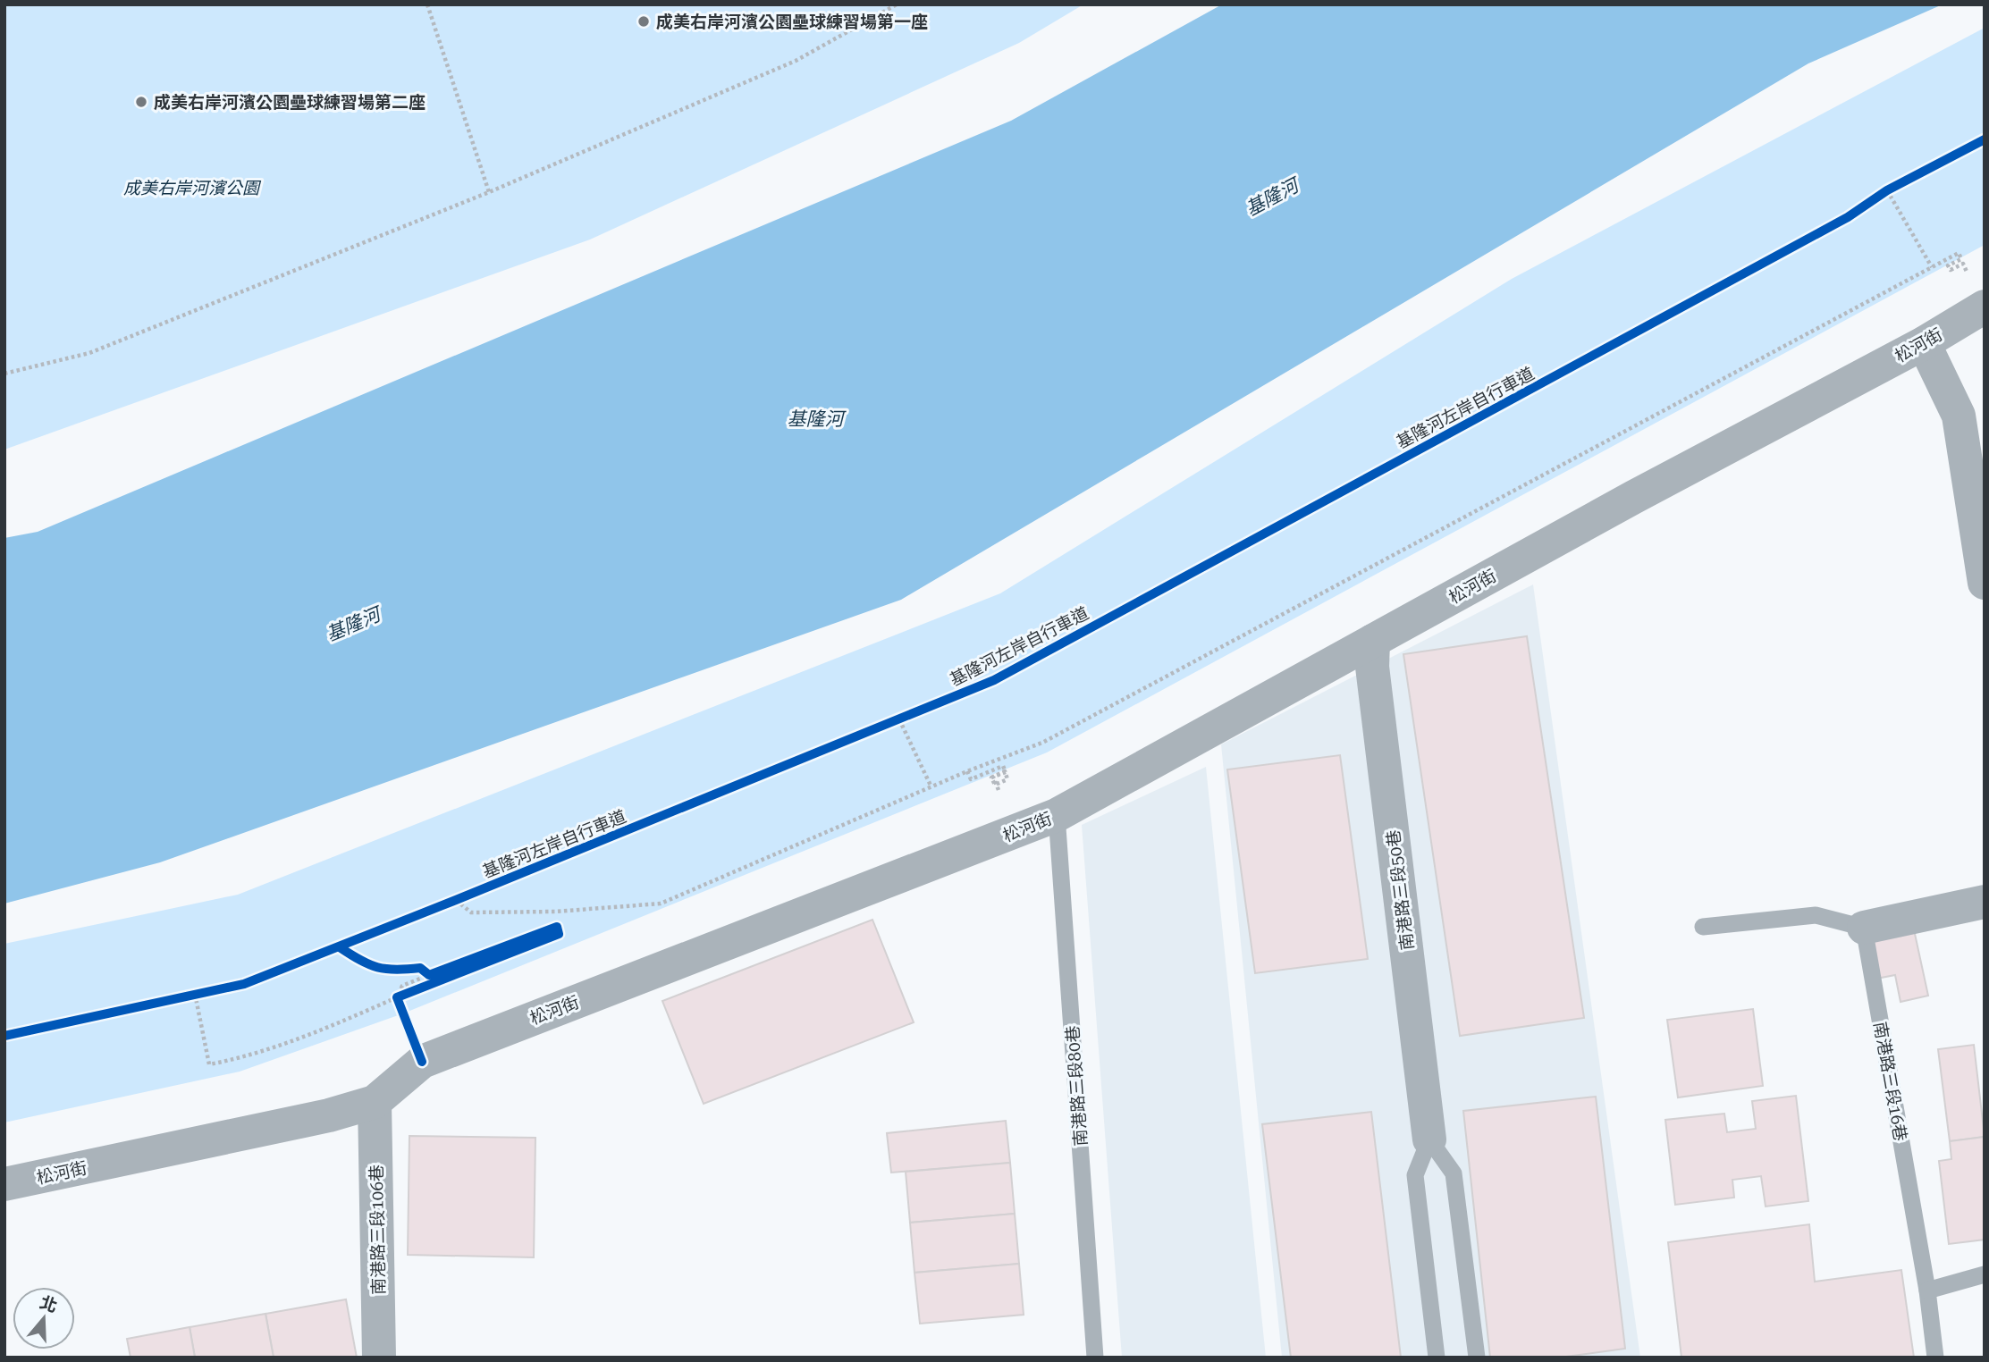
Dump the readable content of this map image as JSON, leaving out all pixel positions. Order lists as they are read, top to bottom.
{
  "streets": {
    "street": ["松河街", "南港路三段50巷", "南港路三段106巷"],
    "lane": ["南港路三段16巷", "南港路三段80巷"],
    "cycle path": ["基隆河左岸自行車道"]
  },
  "crossings": [
    ["松河街", "南港路三段50巷"],
    ["松河街", "南港路三段80巷"],
    ["松河街", "南港路三段106巷"]
  ],
  "water": ["基隆河"],
  "parks": ["成美右岸河濱公園"],
  "places": ["成美右岸河濱公園壘球練習場第一座", "成美右岸河濱公園壘球練習場第二座"],
  "north": "top"
}
